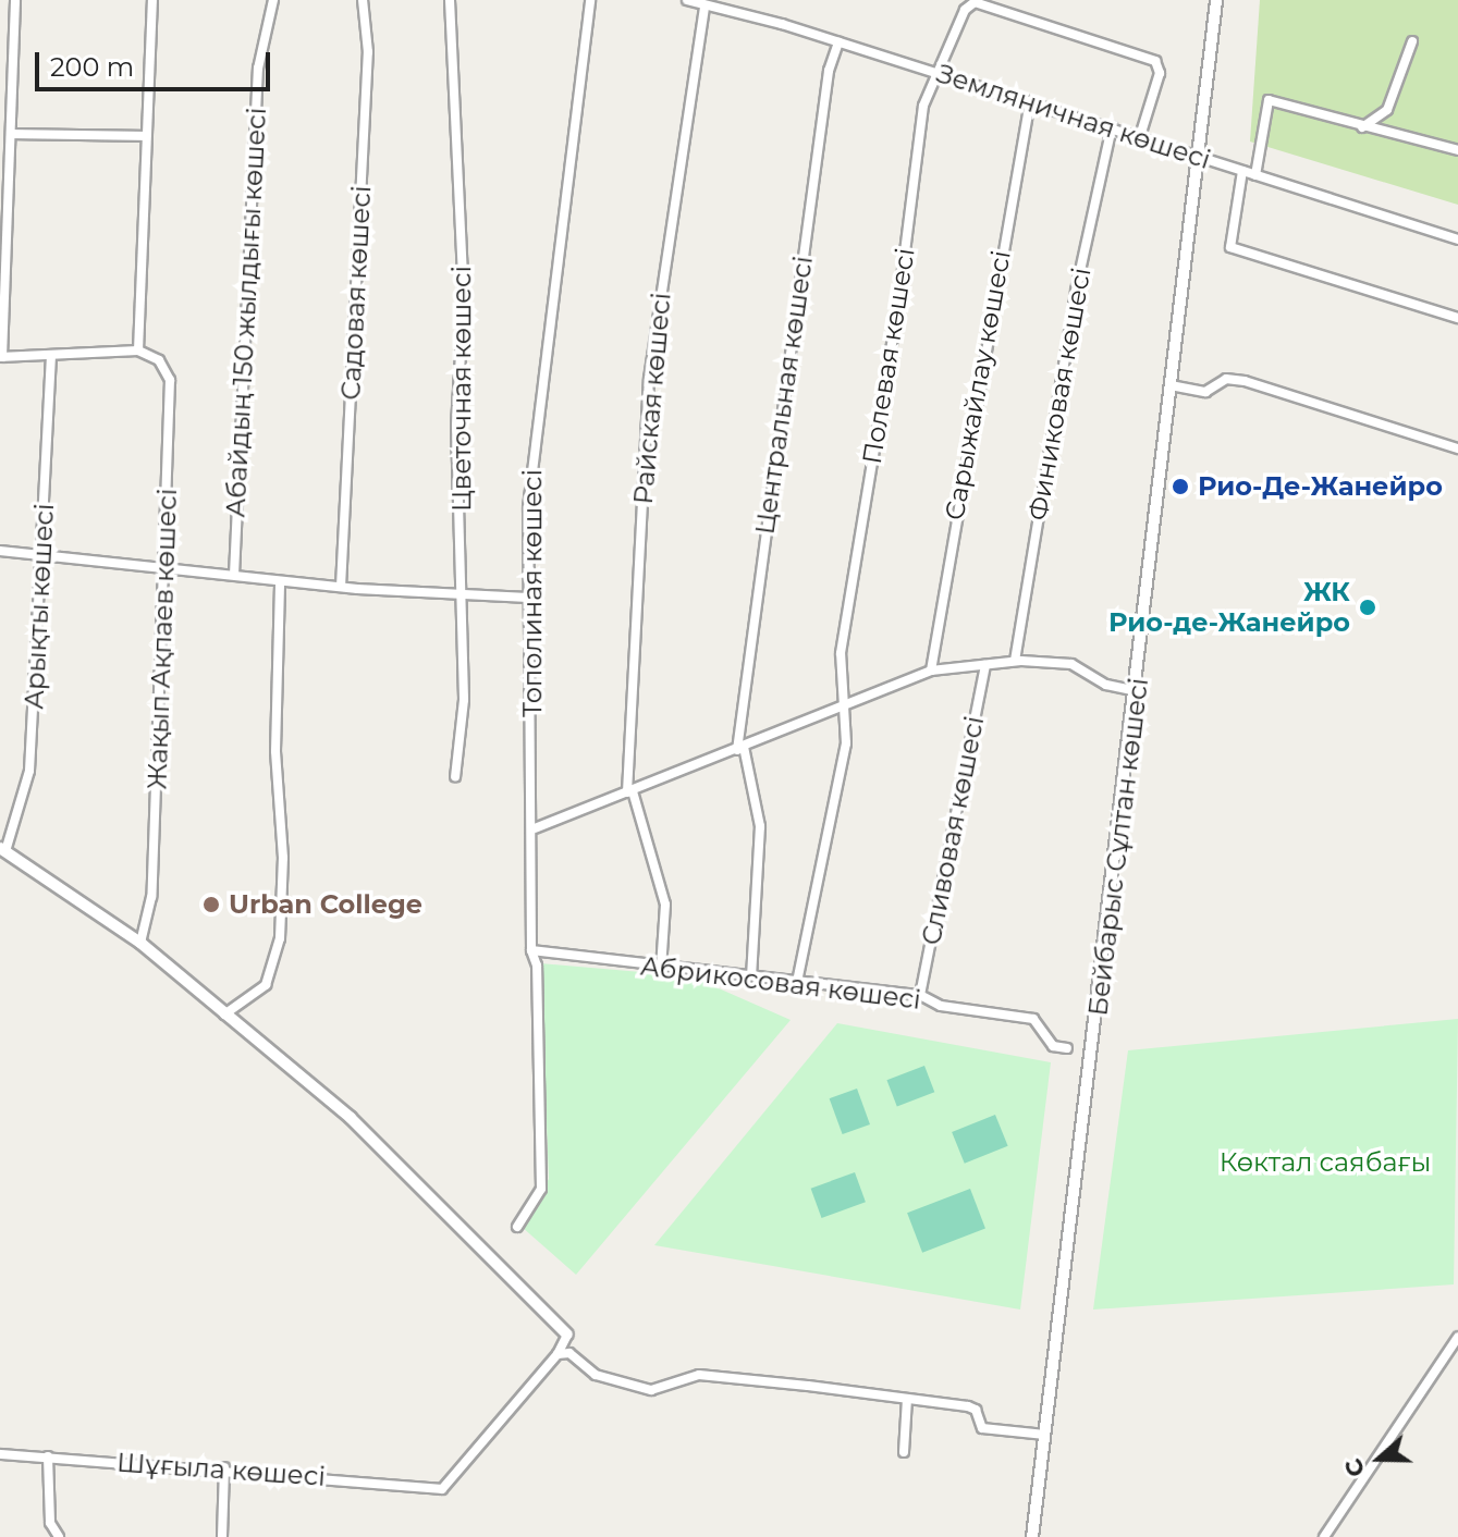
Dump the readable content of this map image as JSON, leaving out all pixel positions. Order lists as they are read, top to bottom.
{
  "streets": {
    "street": [
      "Земляничная көшесі",
      "Садовая көшесі",
      "Абайдың 150 жылдығы көшесі",
      "Полевая көшесі",
      "Сарыжайлау көшесі",
      "Цветочная көшесі",
      "Финиковая көшесі",
      "Центральная көшесі",
      "Райская көшесі",
      "Тополиная көшесі",
      "Арықты көшесі",
      "Жақып Ақпаев көшесі",
      "Сливовая көшесі",
      "Бейбарыс Сұлтан көшесі",
      "Абрикосовая көшесі",
      "Шұғыла көшесі"
    ]
  },
  "crossings": [
    ["Земляничная көшесі", "Полевая көшесі"],
    ["Земляничная көшесі", "Сарыжайлау көшесі"],
    ["Земляничная көшесі", "Финиковая көшесі"],
    ["Земляничная көшесі", "Центральная көшесі"],
    ["Земляничная көшесі", "Райская көшесі"],
    ["Земляничная көшесі", "Бейбарыс Сұлтан көшесі"],
    ["Полевая көшесі", "Абрикосовая көшесі"],
    ["Центральная көшесі", "Абрикосовая көшесі"],
    ["Райская көшесі", "Абрикосовая көшесі"],
    ["Тополиная көшесі", "Абрикосовая көшесі"],
    ["Сливовая көшесі", "Абрикосовая көшесі"]
  ],
  "parks": ["Көктал саябағы"],
  "places": ["Рио-Де-Жанейро", "ЖК Рио-де-Жанейро", "Urban College"],
  "scale_bar": "200 m",
  "north": "left"
}
